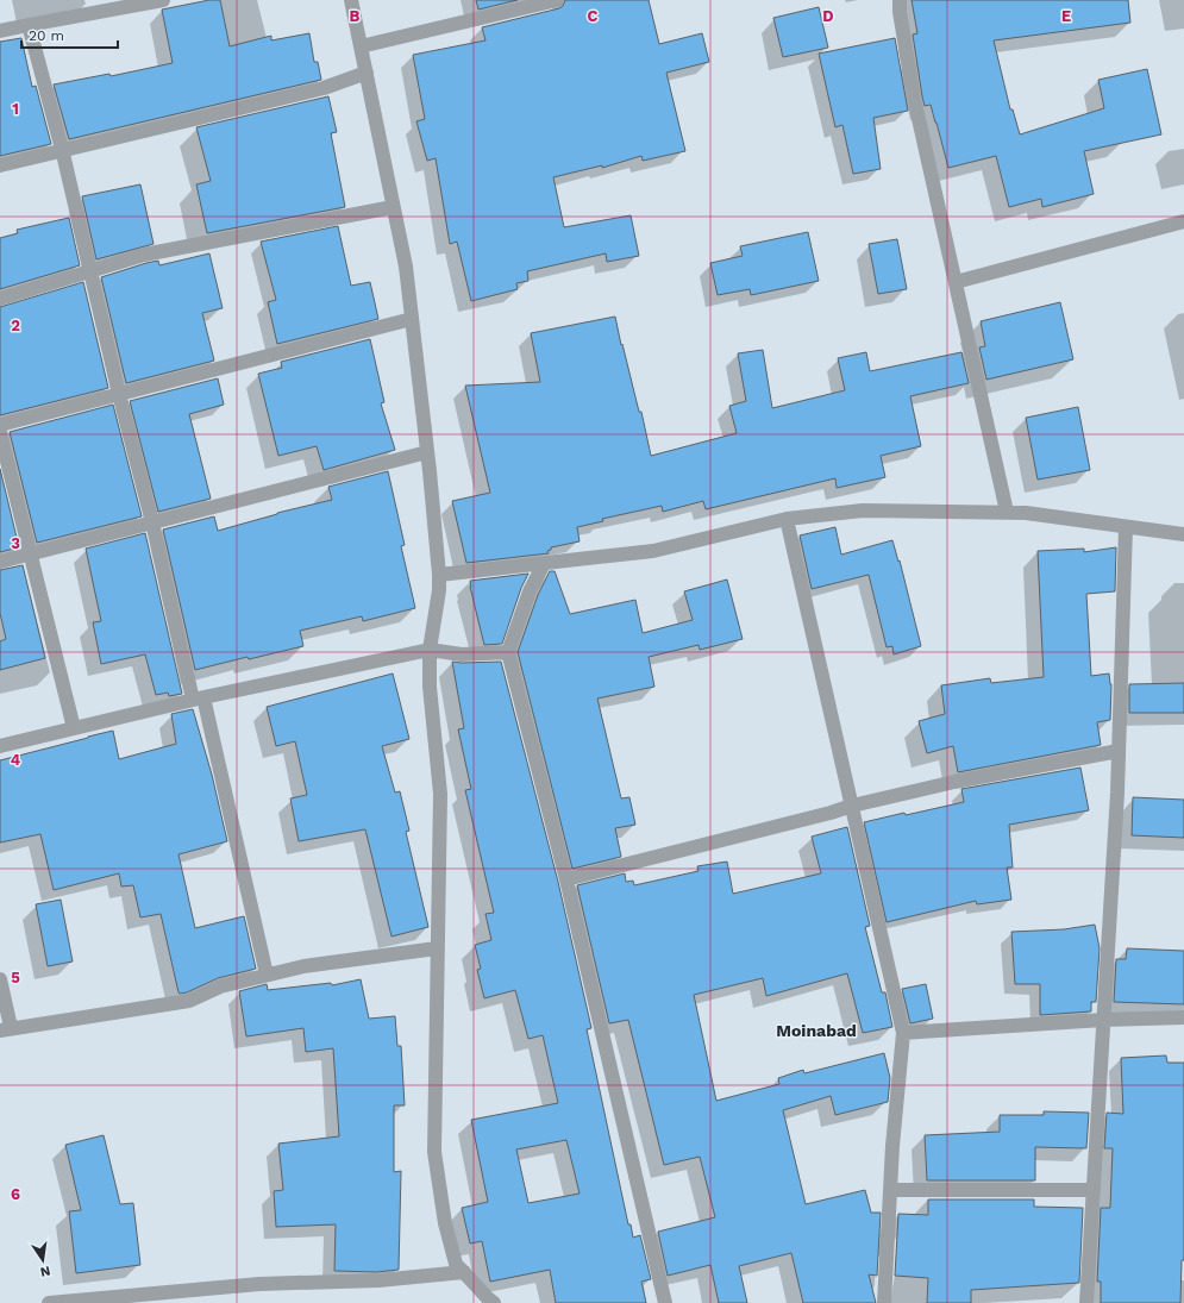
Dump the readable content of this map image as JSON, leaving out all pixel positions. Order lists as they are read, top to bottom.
{
  "districts": ["Moinabad"],
  "scale_bar": "20 m",
  "north": "bottom",
  "grid": {
    "columns": [
      "B",
      "C",
      "D",
      "E"
    ],
    "rows": [
      "1",
      "2",
      "3",
      "4",
      "5",
      "6"
    ]
  }
}
